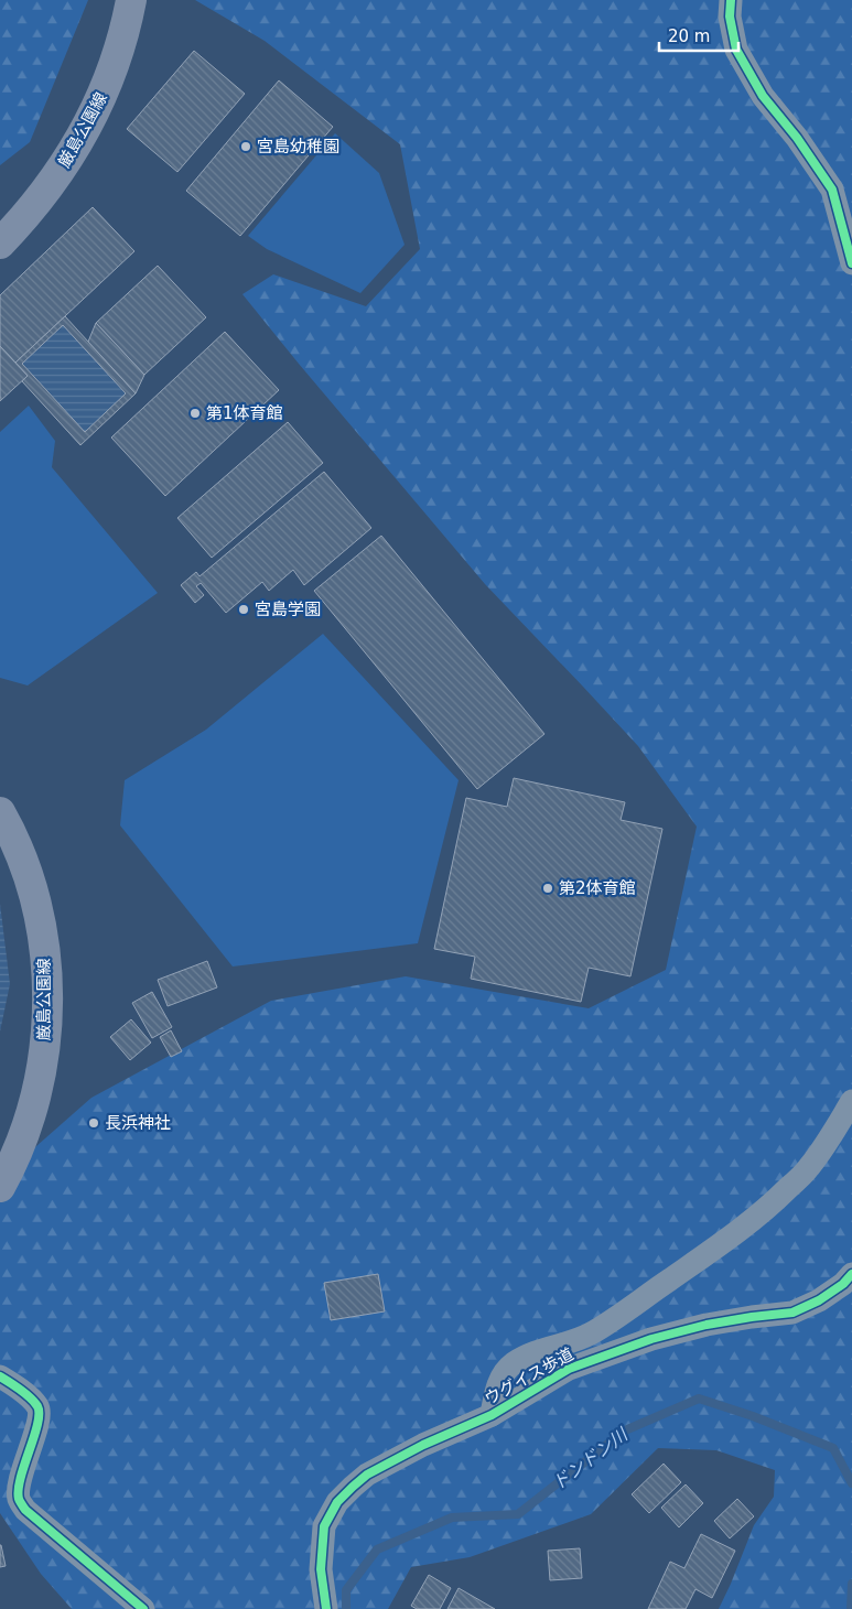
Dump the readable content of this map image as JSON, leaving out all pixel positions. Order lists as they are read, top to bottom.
{
  "streets": {
    "main road": ["厳島公園線"],
    "street": ["ウグイス歩道"]
  },
  "water": ["ドンドン川"],
  "places": [
    "宮島幼稚園",
    "第1体育館",
    "宮島学園",
    "第2体育館",
    "長浜神社"
  ],
  "scale_bar": "20 m"
}
